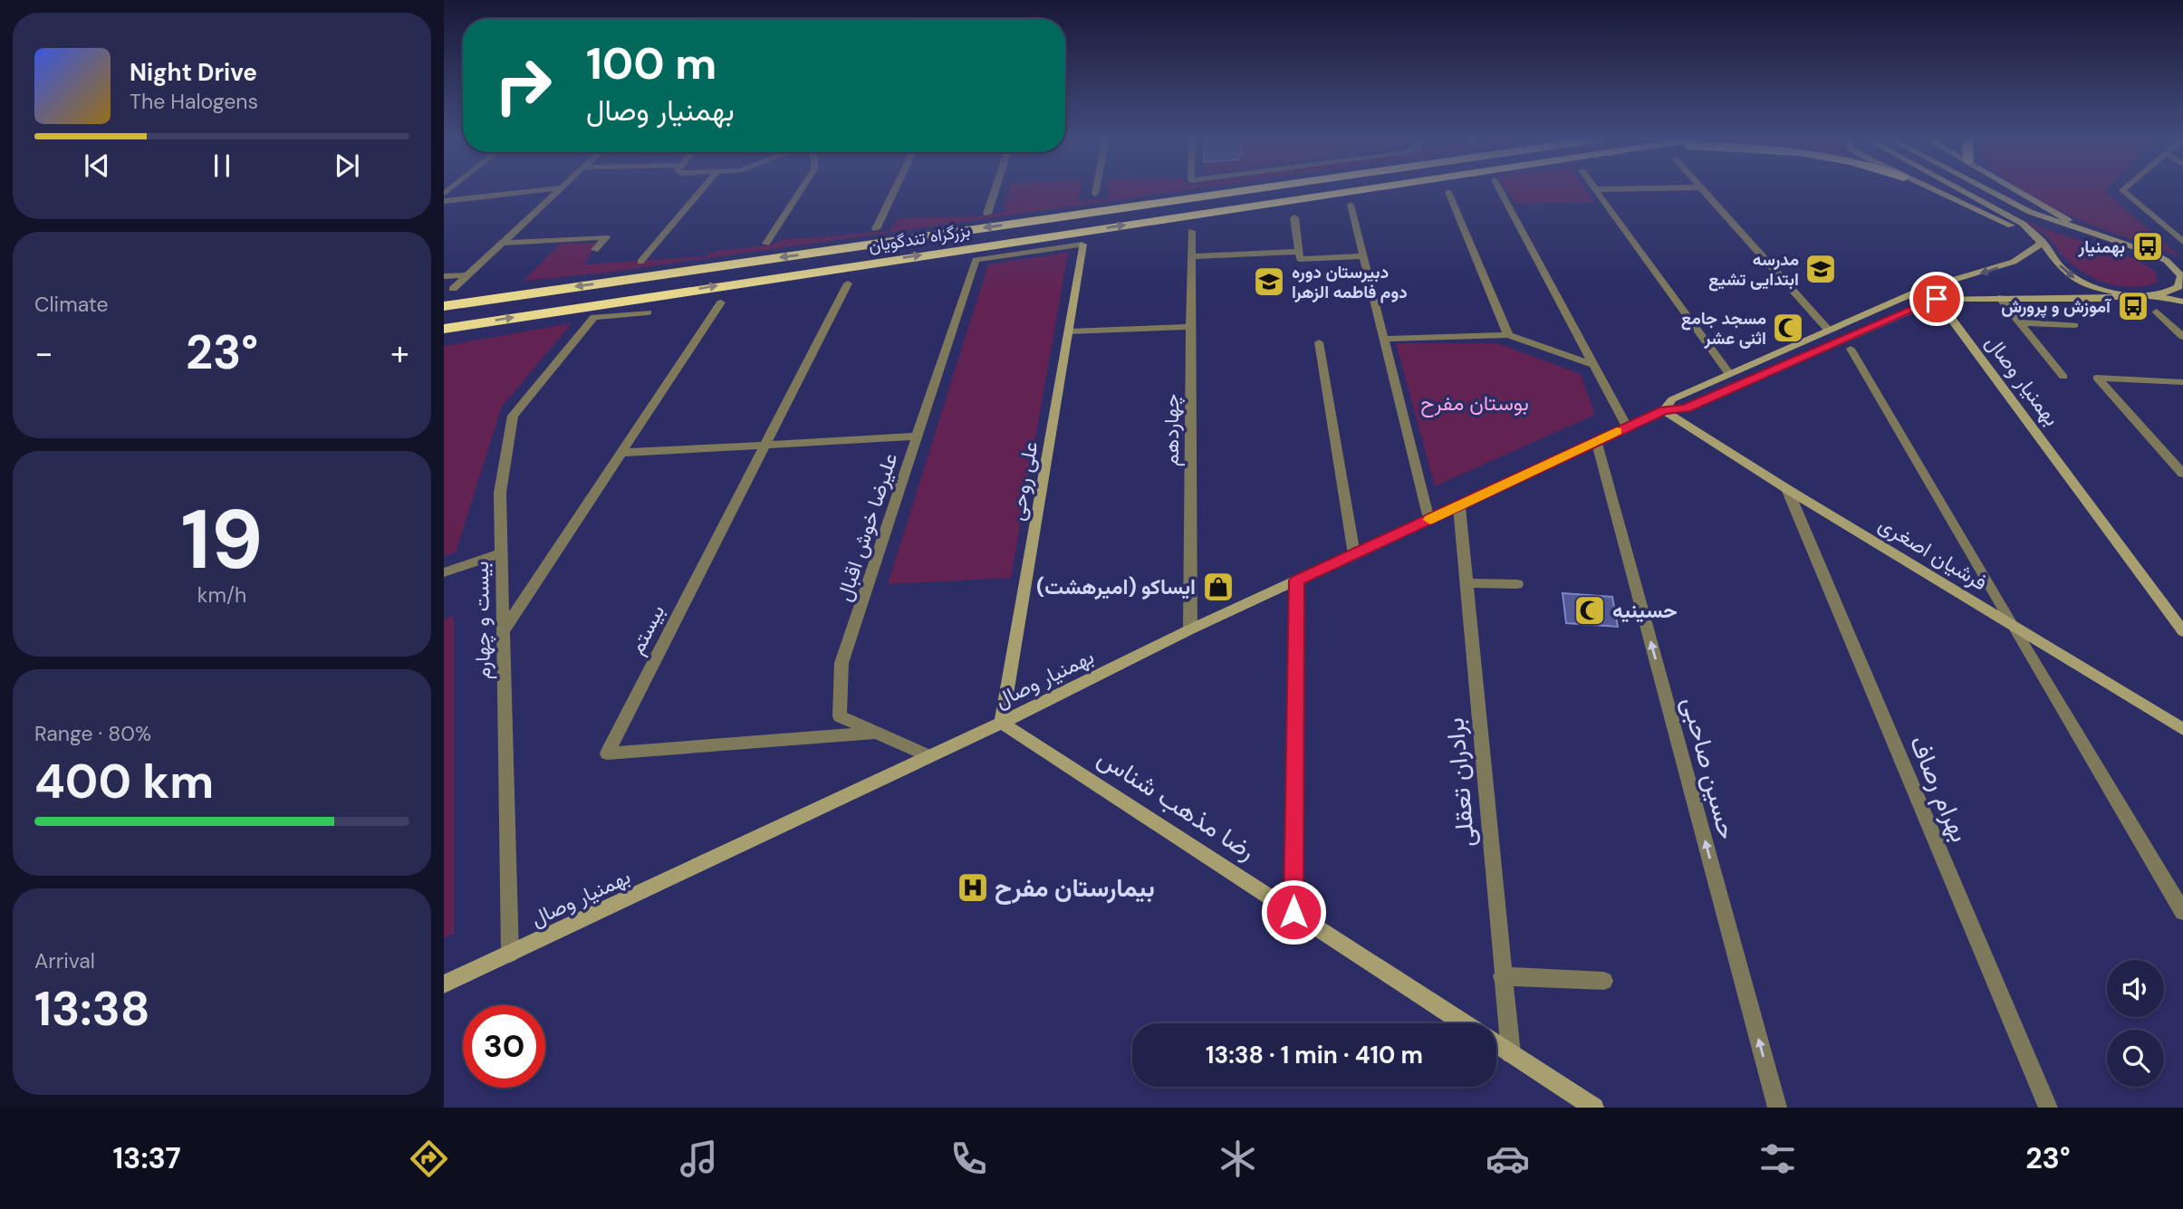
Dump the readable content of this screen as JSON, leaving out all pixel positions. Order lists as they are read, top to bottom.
{
  "streets": {
    "highway": ["بزرگراه تندگویان"],
    "main road": [
      "بهمنیار وصال",
      "علی روحی",
      "فرشیان اصغری",
      "رضا مذهب شناس"
    ],
    "street": [
      "چهاردهم",
      "علیرضا خوش اقبال",
      "بیست و چهارم",
      "بیستم",
      "حسین صاحبی",
      "برادران تعقلی",
      "بهرام رصاف"
    ]
  },
  "crossings": [
    ["بهمنیار وصال", "چهاردهم"],
    ["بهمنیار وصال", "علی روحی"],
    ["بهمنیار وصال", "علیرضا خوش اقبال"],
    ["بهمنیار وصال", "فرشیان اصغری"],
    ["بهمنیار وصال", "بیست و چهارم"],
    ["بهمنیار وصال", "حسین صاحبی"],
    ["بهمنیار وصال", "برادران تعقلی"],
    ["بهمنیار وصال", "رضا مذهب شناس"],
    ["علی روحی", "علیرضا خوش اقبال"],
    ["علی روحی", "رضا مذهب شناس"],
    ["علیرضا خوش اقبال", "بیستم"],
    ["فرشیان اصغری", "بهرام رصاف"],
    ["برادران تعقلی", "رضا مذهب شناس"]
  ],
  "one_way": ["حسین صاحبی"],
  "parks": ["بوستان مفرح"],
  "places": {
    "bus stop": ["بهمنیار", "آموزش و پرورش"],
    "school or university": ["مدرسه ابتدایی تشیع", "دبیرستان دوره دوم فاطمه الزهرا"],
    "mosque": ["مسجد جامع اثنی عشر", "حسینیه"],
    "shop": ["ایساکو (امیرهشت)"],
    "hospital": ["بیمارستان مفرح"]
  },
  "page": {
    "turn": ["100 m", "بهمنیار وصال"],
    "song": ["Night Drive", "The Halogens"],
    "tile": [
      "Climate",
      ["19", "km/h"],
      ["Range · 80%", "400 km"],
      ["Arrival", "13:38"]
    ],
    "heat": ["−", "23°", "+"],
    "limit": "30",
    "trip": "13:38 · 1 min · 410 m",
    "tabs": ["13:37", "23°"]
  }
}
